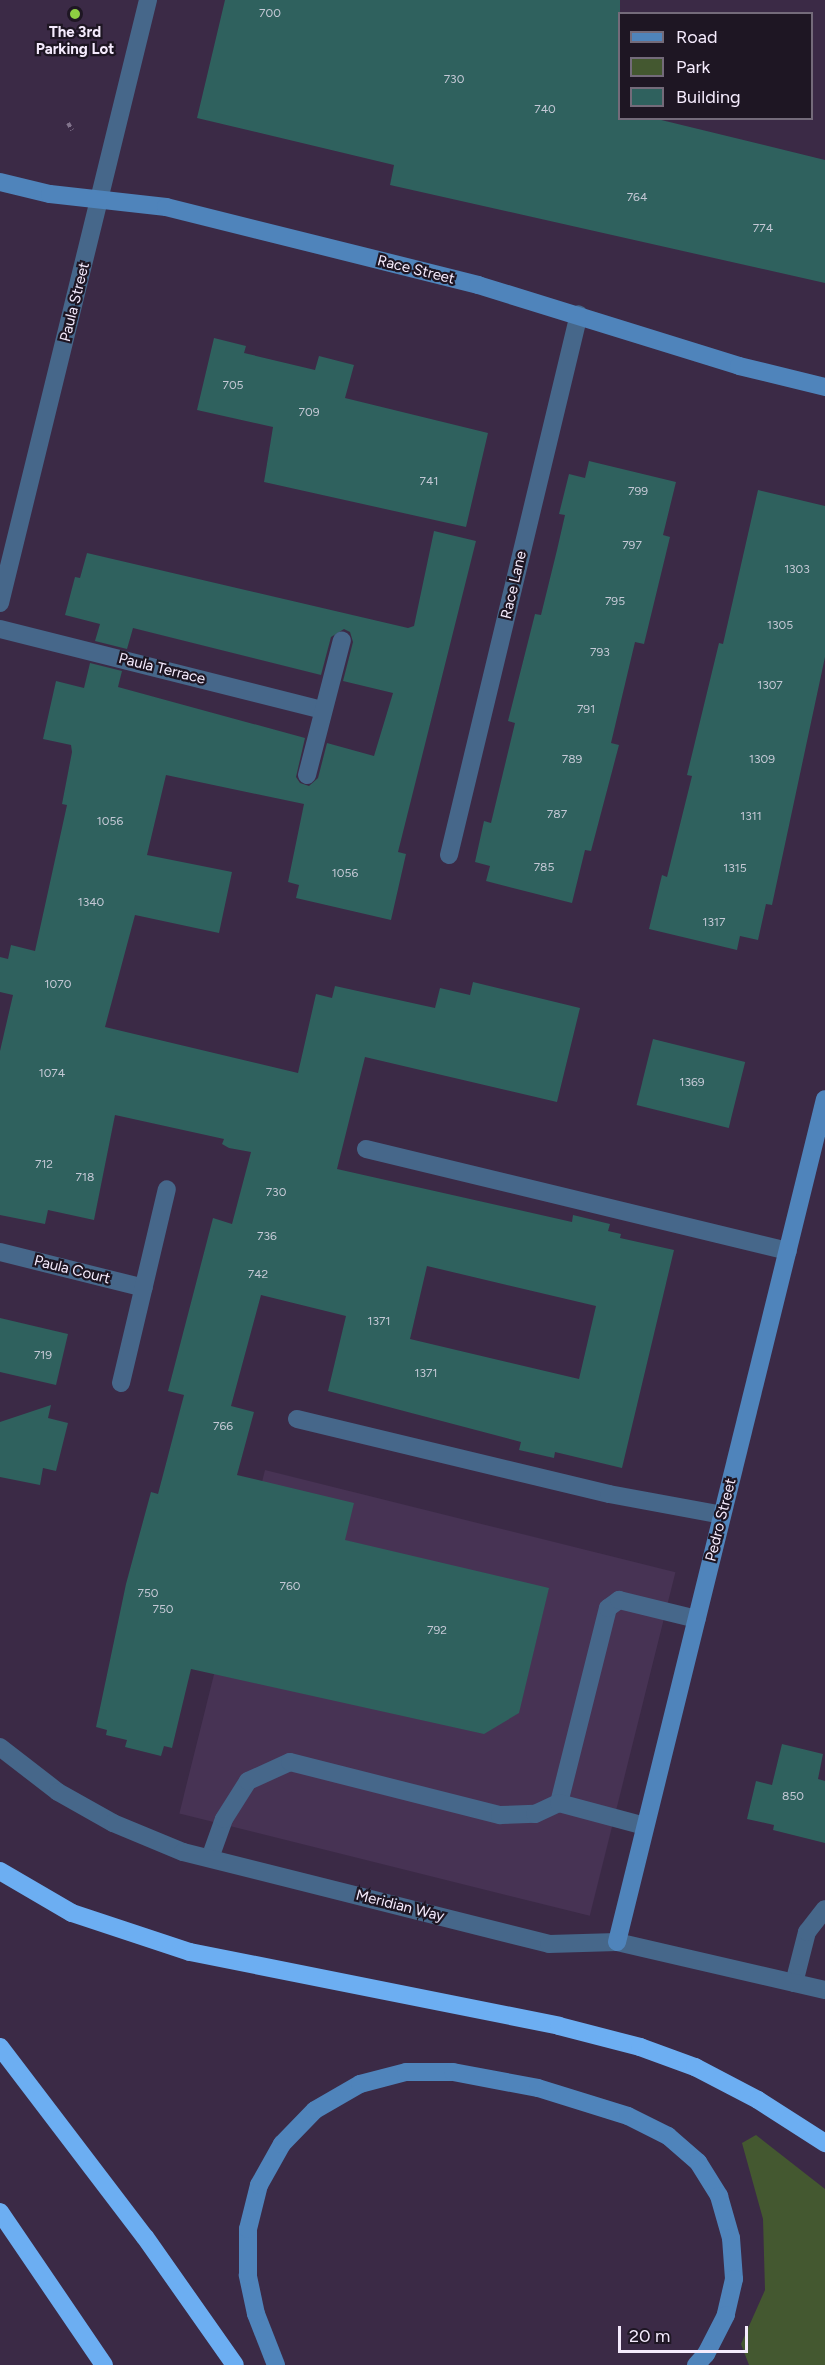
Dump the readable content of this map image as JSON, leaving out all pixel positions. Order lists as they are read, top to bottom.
{
  "streets": {
    "street": [
      "Race Street",
      "Paula Street",
      "Race Lane",
      "Paula Terrace",
      "Paula Court",
      "Pedro Street",
      "Meridian Way"
    ]
  },
  "crossings": [
    ["Race Street", "Paula Street"],
    ["Race Street", "Race Lane"],
    ["Pedro Street", "Meridian Way"]
  ],
  "places": ["The 3rd Parking Lot"],
  "house_numbers": [
    "700",
    "730",
    "740",
    "764",
    "774",
    "705",
    "709",
    "741",
    "799",
    "797",
    "1303",
    "795",
    "1305",
    "793",
    "1307",
    "791",
    "789",
    "1309",
    "787",
    "1311",
    "1056",
    "785",
    "1315",
    "1056",
    "1340",
    "1317",
    "1070",
    "1074",
    "1369",
    "712",
    "718",
    "730",
    "736",
    "742",
    "1371",
    "719",
    "1371",
    "766",
    "760",
    "750",
    "750",
    "792",
    "850"
  ],
  "legend": ["Road", "Park", "Building"],
  "scale_bar": "20 m"
}
